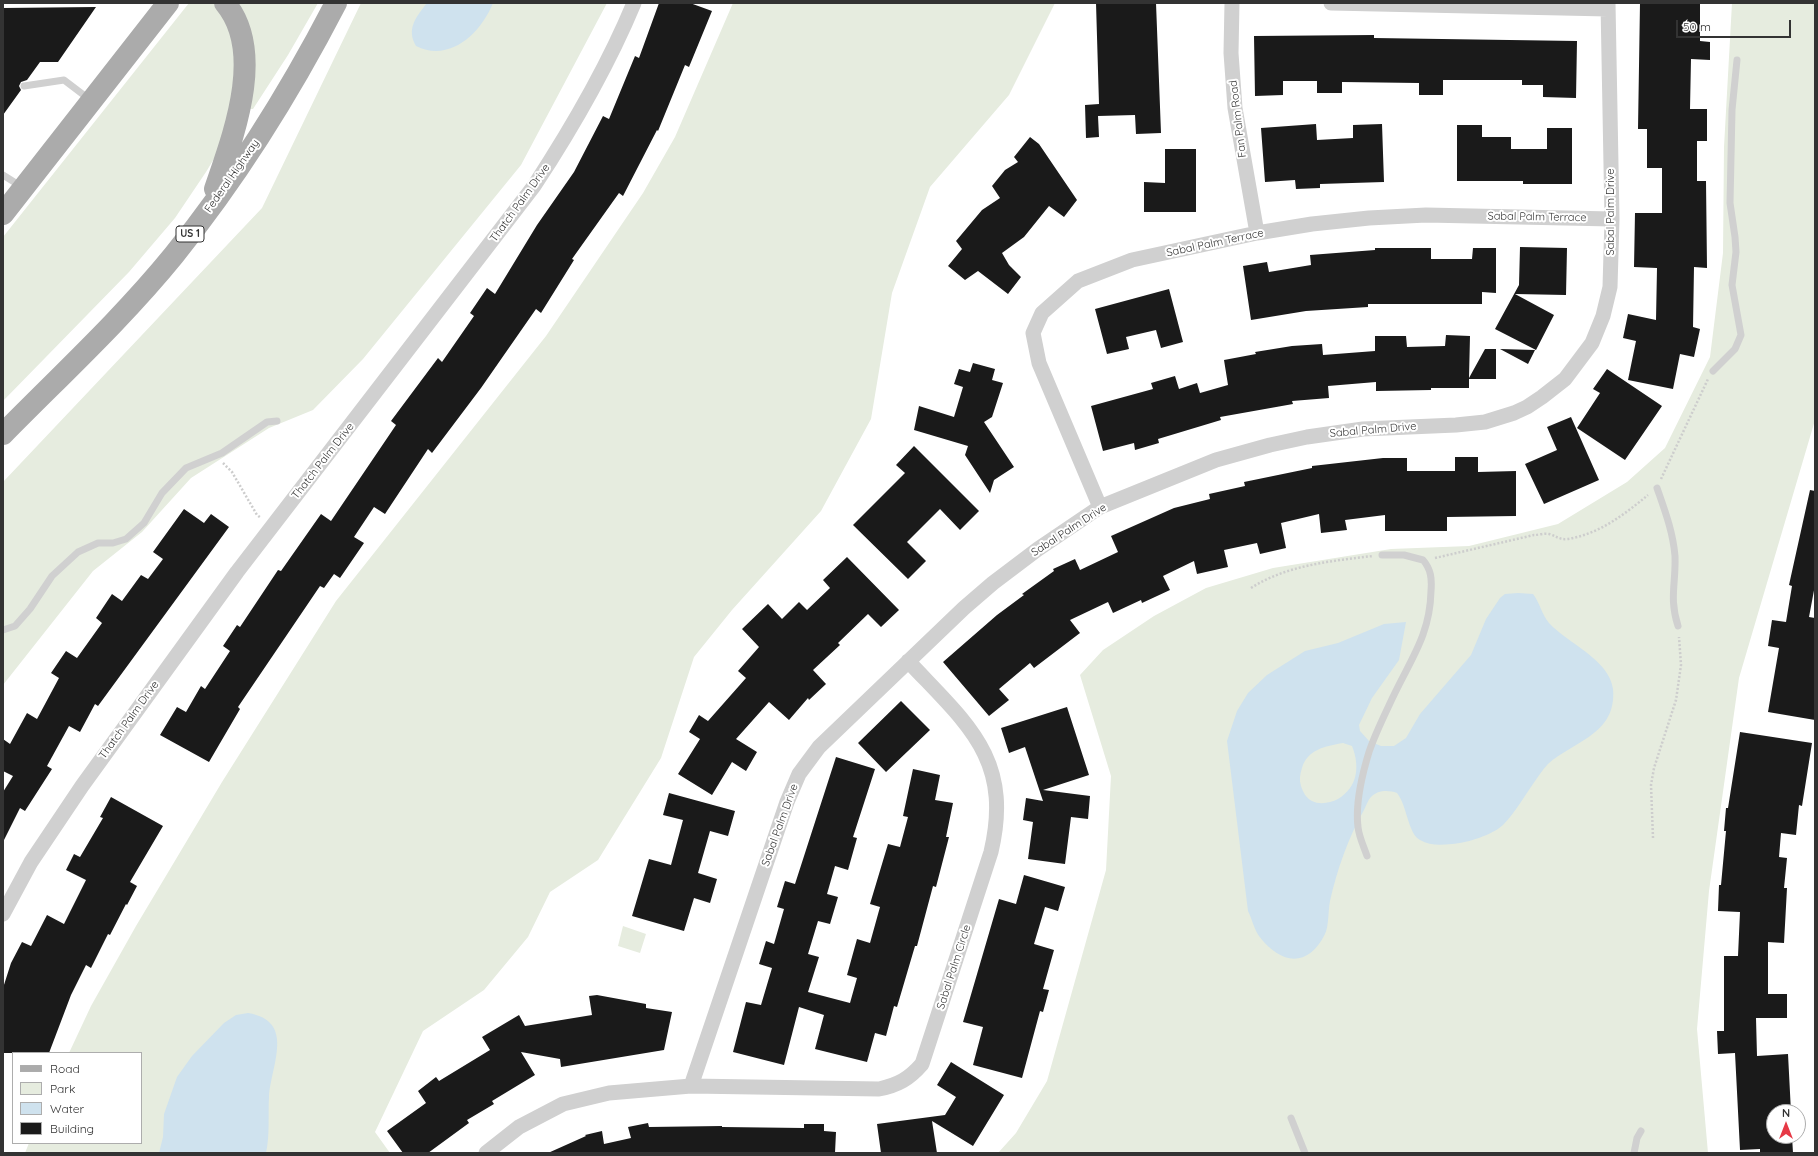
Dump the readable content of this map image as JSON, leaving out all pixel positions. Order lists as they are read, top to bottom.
{
  "streets": {
    "main road": ["Federal Highway", "US 1"],
    "street": [
      "Fan Palm Road",
      "Thatch Palm Drive",
      "Sabal Palm Drive",
      "Sabal Palm Terrace",
      "Sabal Palm Circle"
    ]
  },
  "crossings": [
    ["Fan Palm Road", "Sabal Palm Terrace"],
    ["Sabal Palm Drive", "Sabal Palm Terrace"],
    ["Sabal Palm Drive", "Sabal Palm Circle"]
  ],
  "legend": [
    "Road",
    "Park",
    "Water",
    "Building"
  ],
  "scale_bar": "50 m",
  "north": "top"
}
